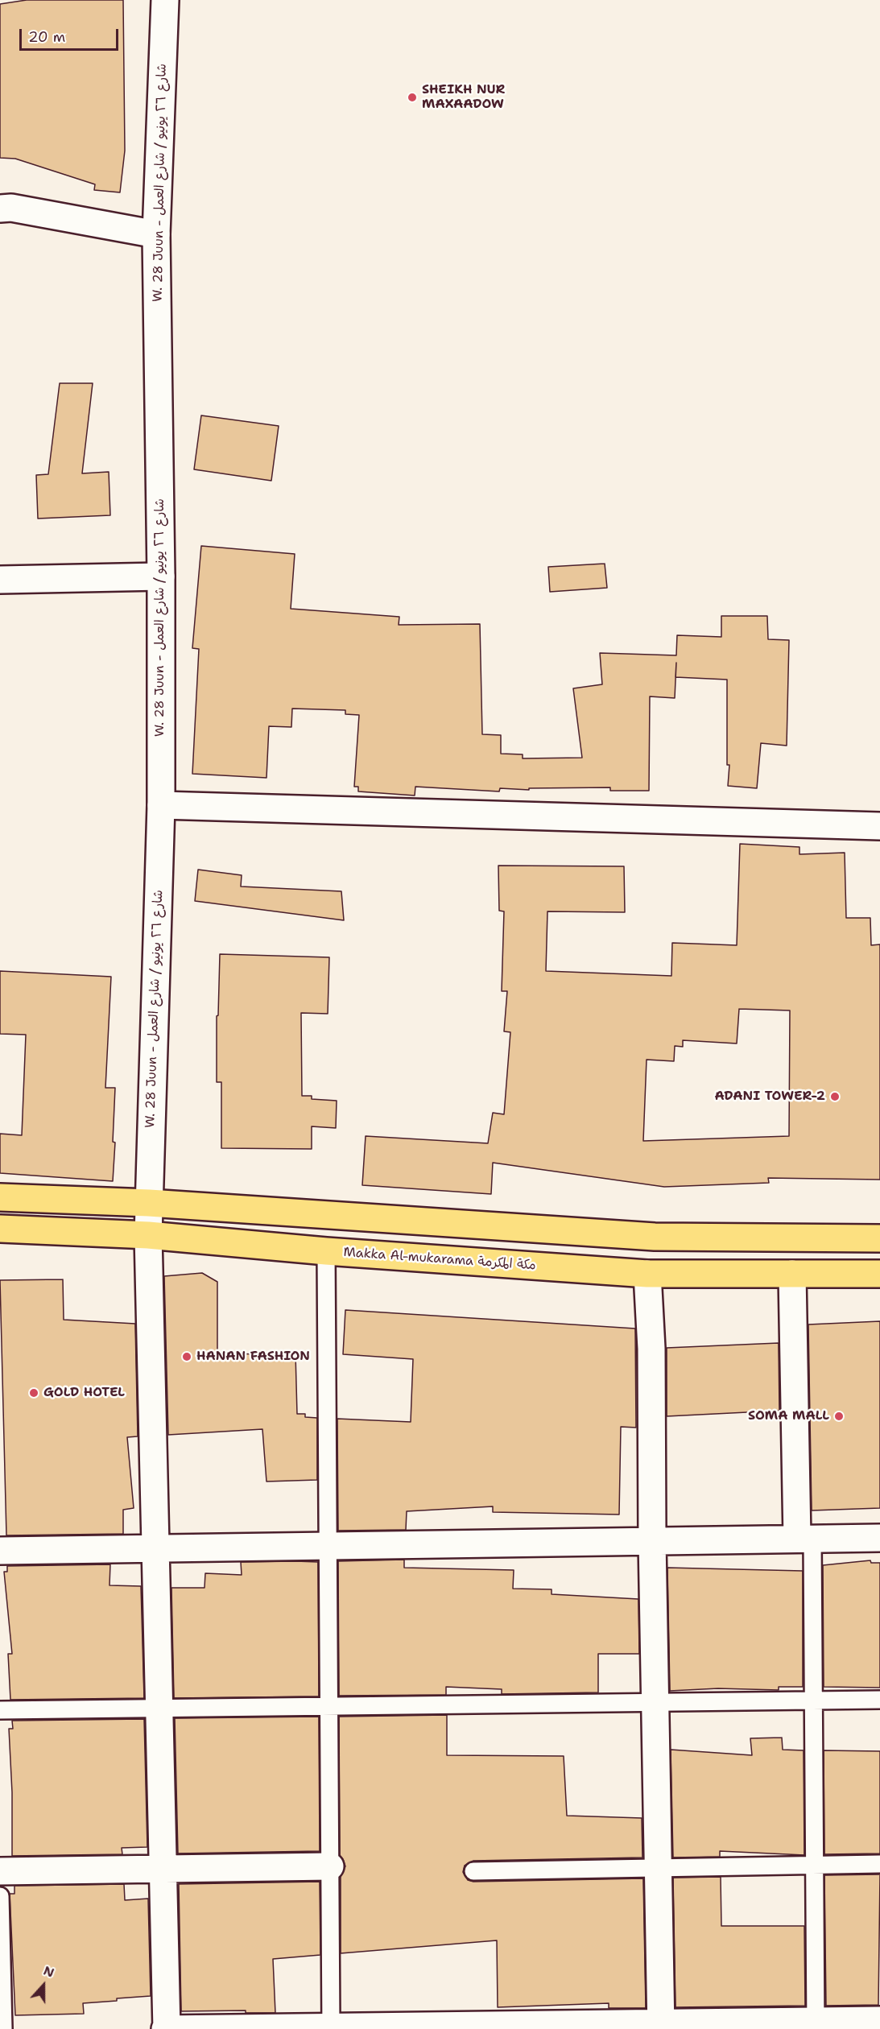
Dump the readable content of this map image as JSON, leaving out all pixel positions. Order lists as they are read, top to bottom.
{
  "streets": {
    "highway": ["Makka Al-mukarama مكة المكرمة"],
    "street": ["W. 28 Juun - شارع ٢٦ يونيو / شارع العمل"]
  },
  "crossings": [
    ["W. 28 Juun - شارع ٢٦ يونيو / شارع العمل", "Makka Al-mukarama مكة المكرمة"]
  ],
  "places": [
    "SHEIKH NUR MAXAADOW",
    "ADANI TOWER-2",
    "HANAN FASHION",
    "GOLD HOTEL",
    "SOMA MALL"
  ],
  "scale_bar": "20 m",
  "north": "top"
}
